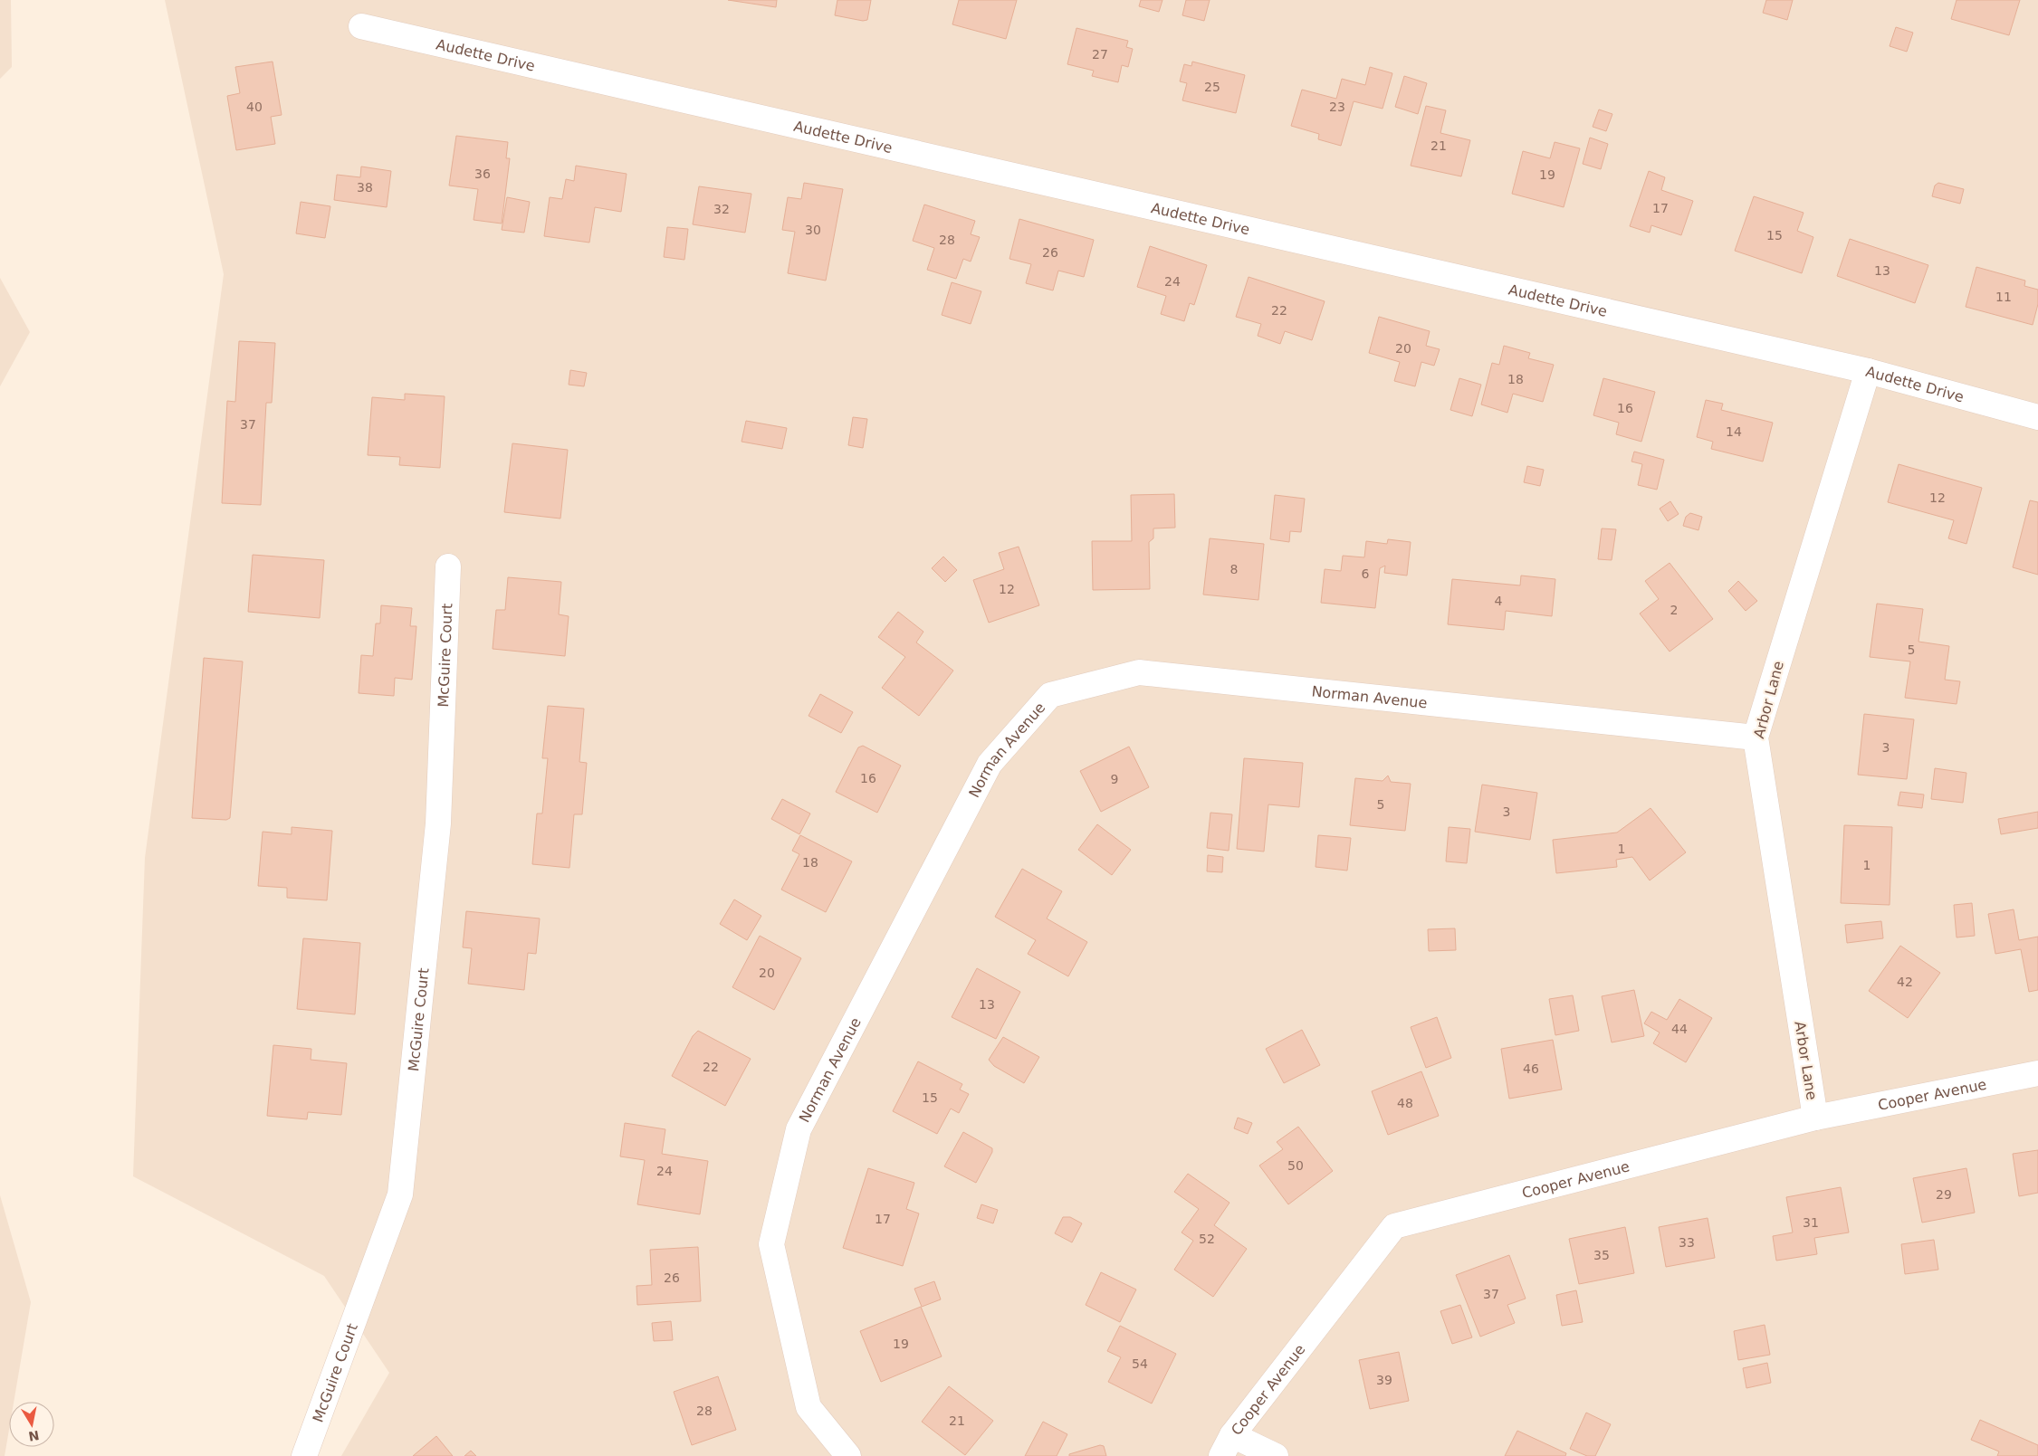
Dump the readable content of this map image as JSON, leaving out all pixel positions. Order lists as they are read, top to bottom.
{
  "streets": {
    "street": [
      "Audette Drive",
      "McGuire Court",
      "Norman Avenue",
      "Arbor Lane",
      "Cooper Avenue"
    ]
  },
  "crossings": [
    ["Audette Drive", "Arbor Lane"],
    ["Norman Avenue", "Arbor Lane"],
    ["Arbor Lane", "Cooper Avenue"]
  ],
  "house_numbers": [
    "27",
    "25",
    "40",
    "23",
    "21",
    "36",
    "19",
    "38",
    "17",
    "32",
    "30",
    "15",
    "28",
    "26",
    "13",
    "24",
    "11",
    "22",
    "20",
    "18",
    "16",
    "37",
    "14",
    "12",
    "8",
    "6",
    "12",
    "4",
    "2",
    "5",
    "3",
    "16",
    "9",
    "5",
    "3",
    "1",
    "18",
    "1",
    "20",
    "42",
    "13",
    "44",
    "22",
    "46",
    "15",
    "48",
    "50",
    "24",
    "29",
    "17",
    "31",
    "52",
    "33",
    "35",
    "26",
    "37",
    "19",
    "54",
    "39",
    "28",
    "21"
  ],
  "north": "bottom"
}
